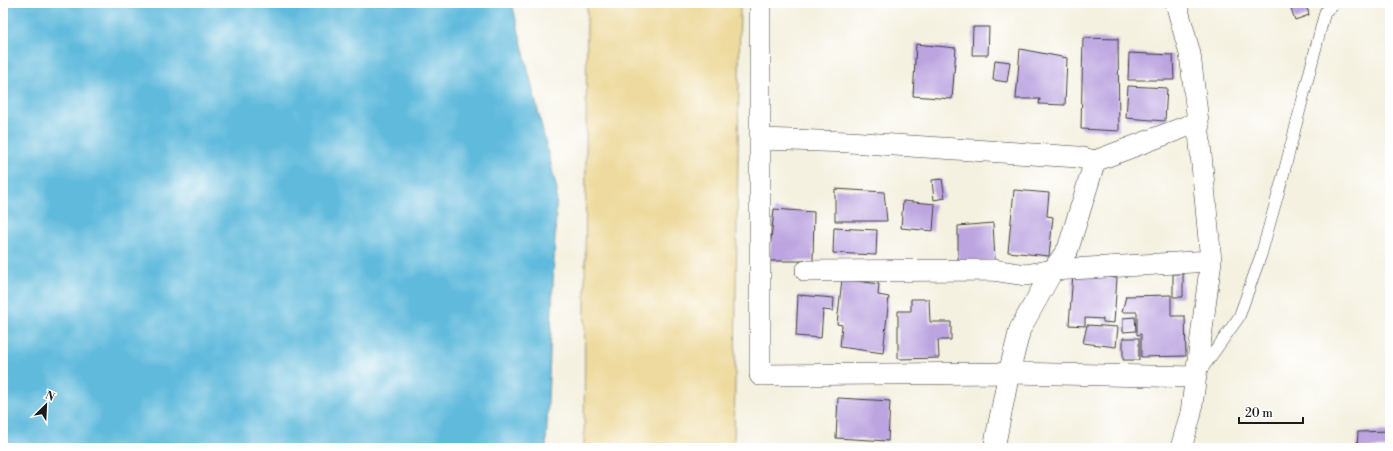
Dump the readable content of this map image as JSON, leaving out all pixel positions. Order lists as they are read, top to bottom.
{
  "scale_bar": "20 m",
  "north": "top right"
}
